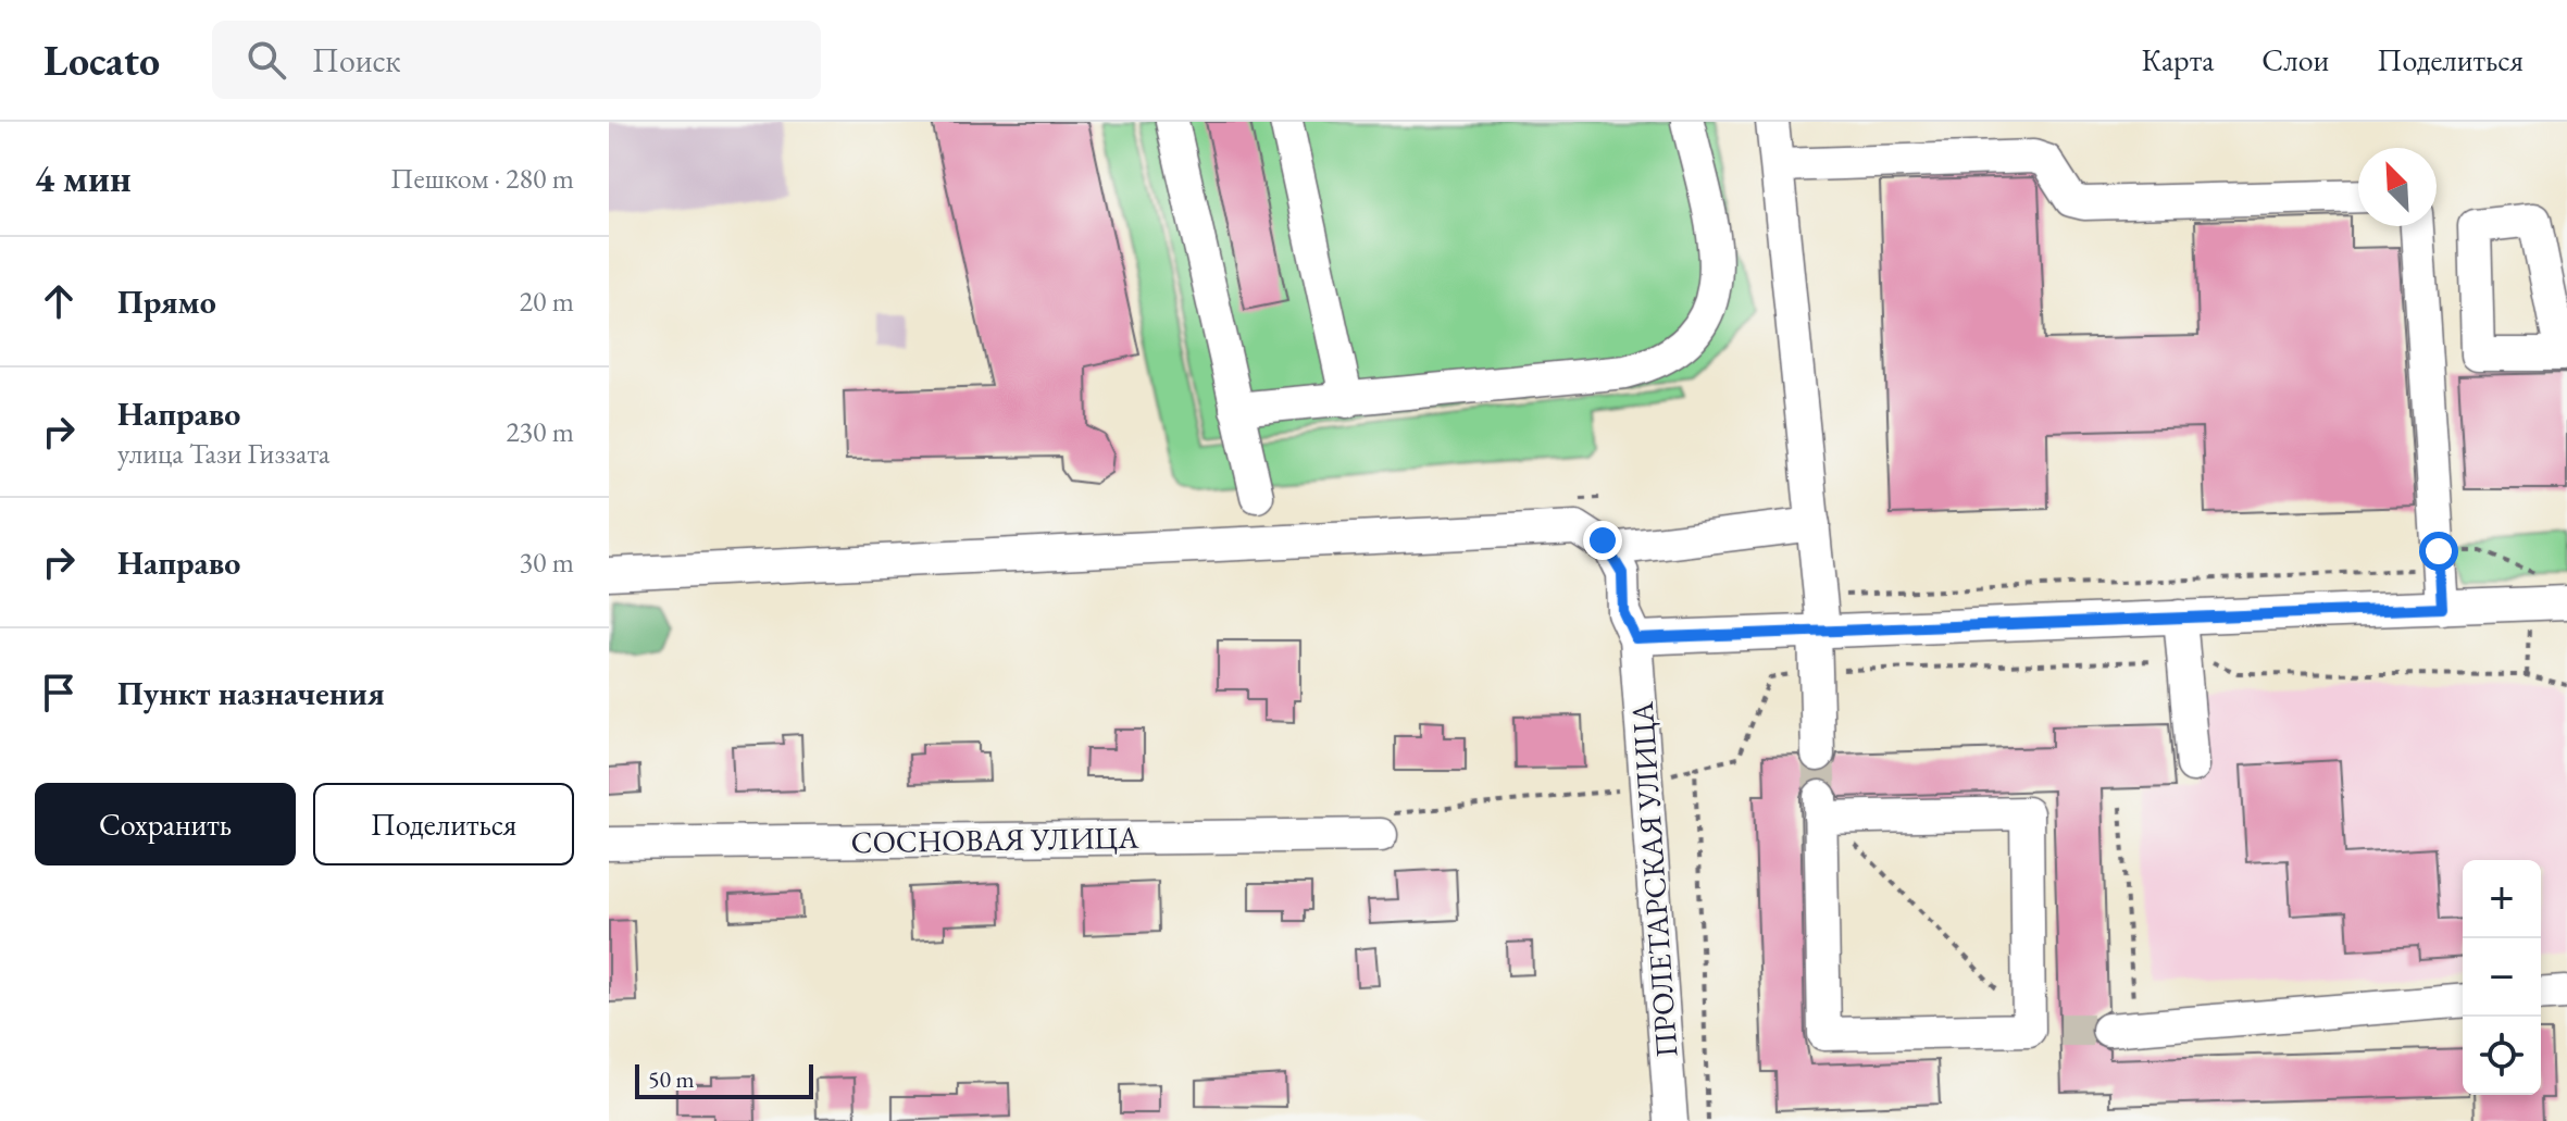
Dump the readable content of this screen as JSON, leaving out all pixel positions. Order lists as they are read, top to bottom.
{
  "streets": {
    "street": ["СОСНОВАЯ УЛИЦА", "ПРОЛЕТАРСКАЯ УЛИЦА"]
  },
  "scale_bar": "50 m",
  "north": "top left",
  "page": {
    "header": "Locato",
    "search": "Поиск",
    "nav": ["Карта", "Слои", "Поделиться"],
    "heading": ["4 мин", "Пешком · 280 m"],
    "list": [
      ["Прямо", "20 m"],
      ["Направо", "улица Тази Гиззата", "230 m"],
      ["Направо", "30 m"],
      "Пункт назначения"
    ],
    "buttons": ["Сохранить", "Поделиться"],
    "map_buttons": ["+", "−"],
    "scale": "50 m"
  }
}
